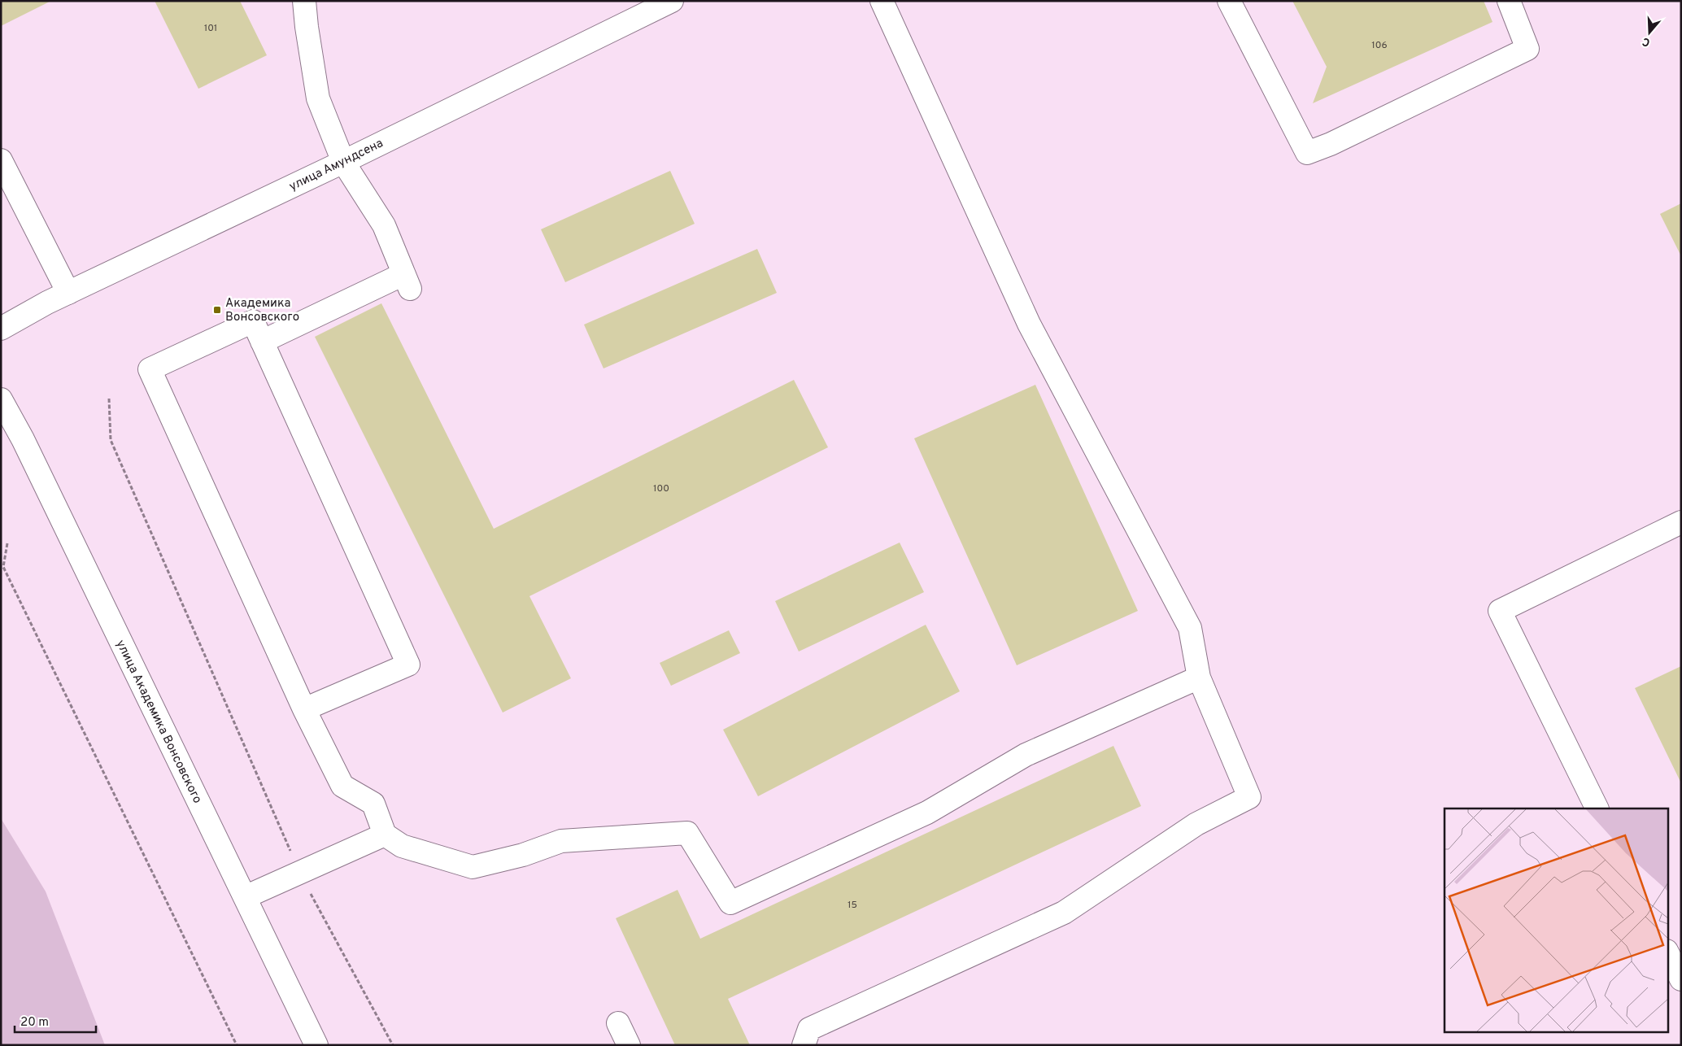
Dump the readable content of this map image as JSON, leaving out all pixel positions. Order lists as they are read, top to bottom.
{
  "streets": {
    "main road": ["улица Амундсена", "улица Академика Вонсовского"]
  },
  "places": {
    "transit": ["Академика Вонсовского"]
  },
  "house_numbers": [
    "101",
    "106",
    "100",
    "15"
  ],
  "scale_bar": "20 m",
  "north": "bottom"
}
